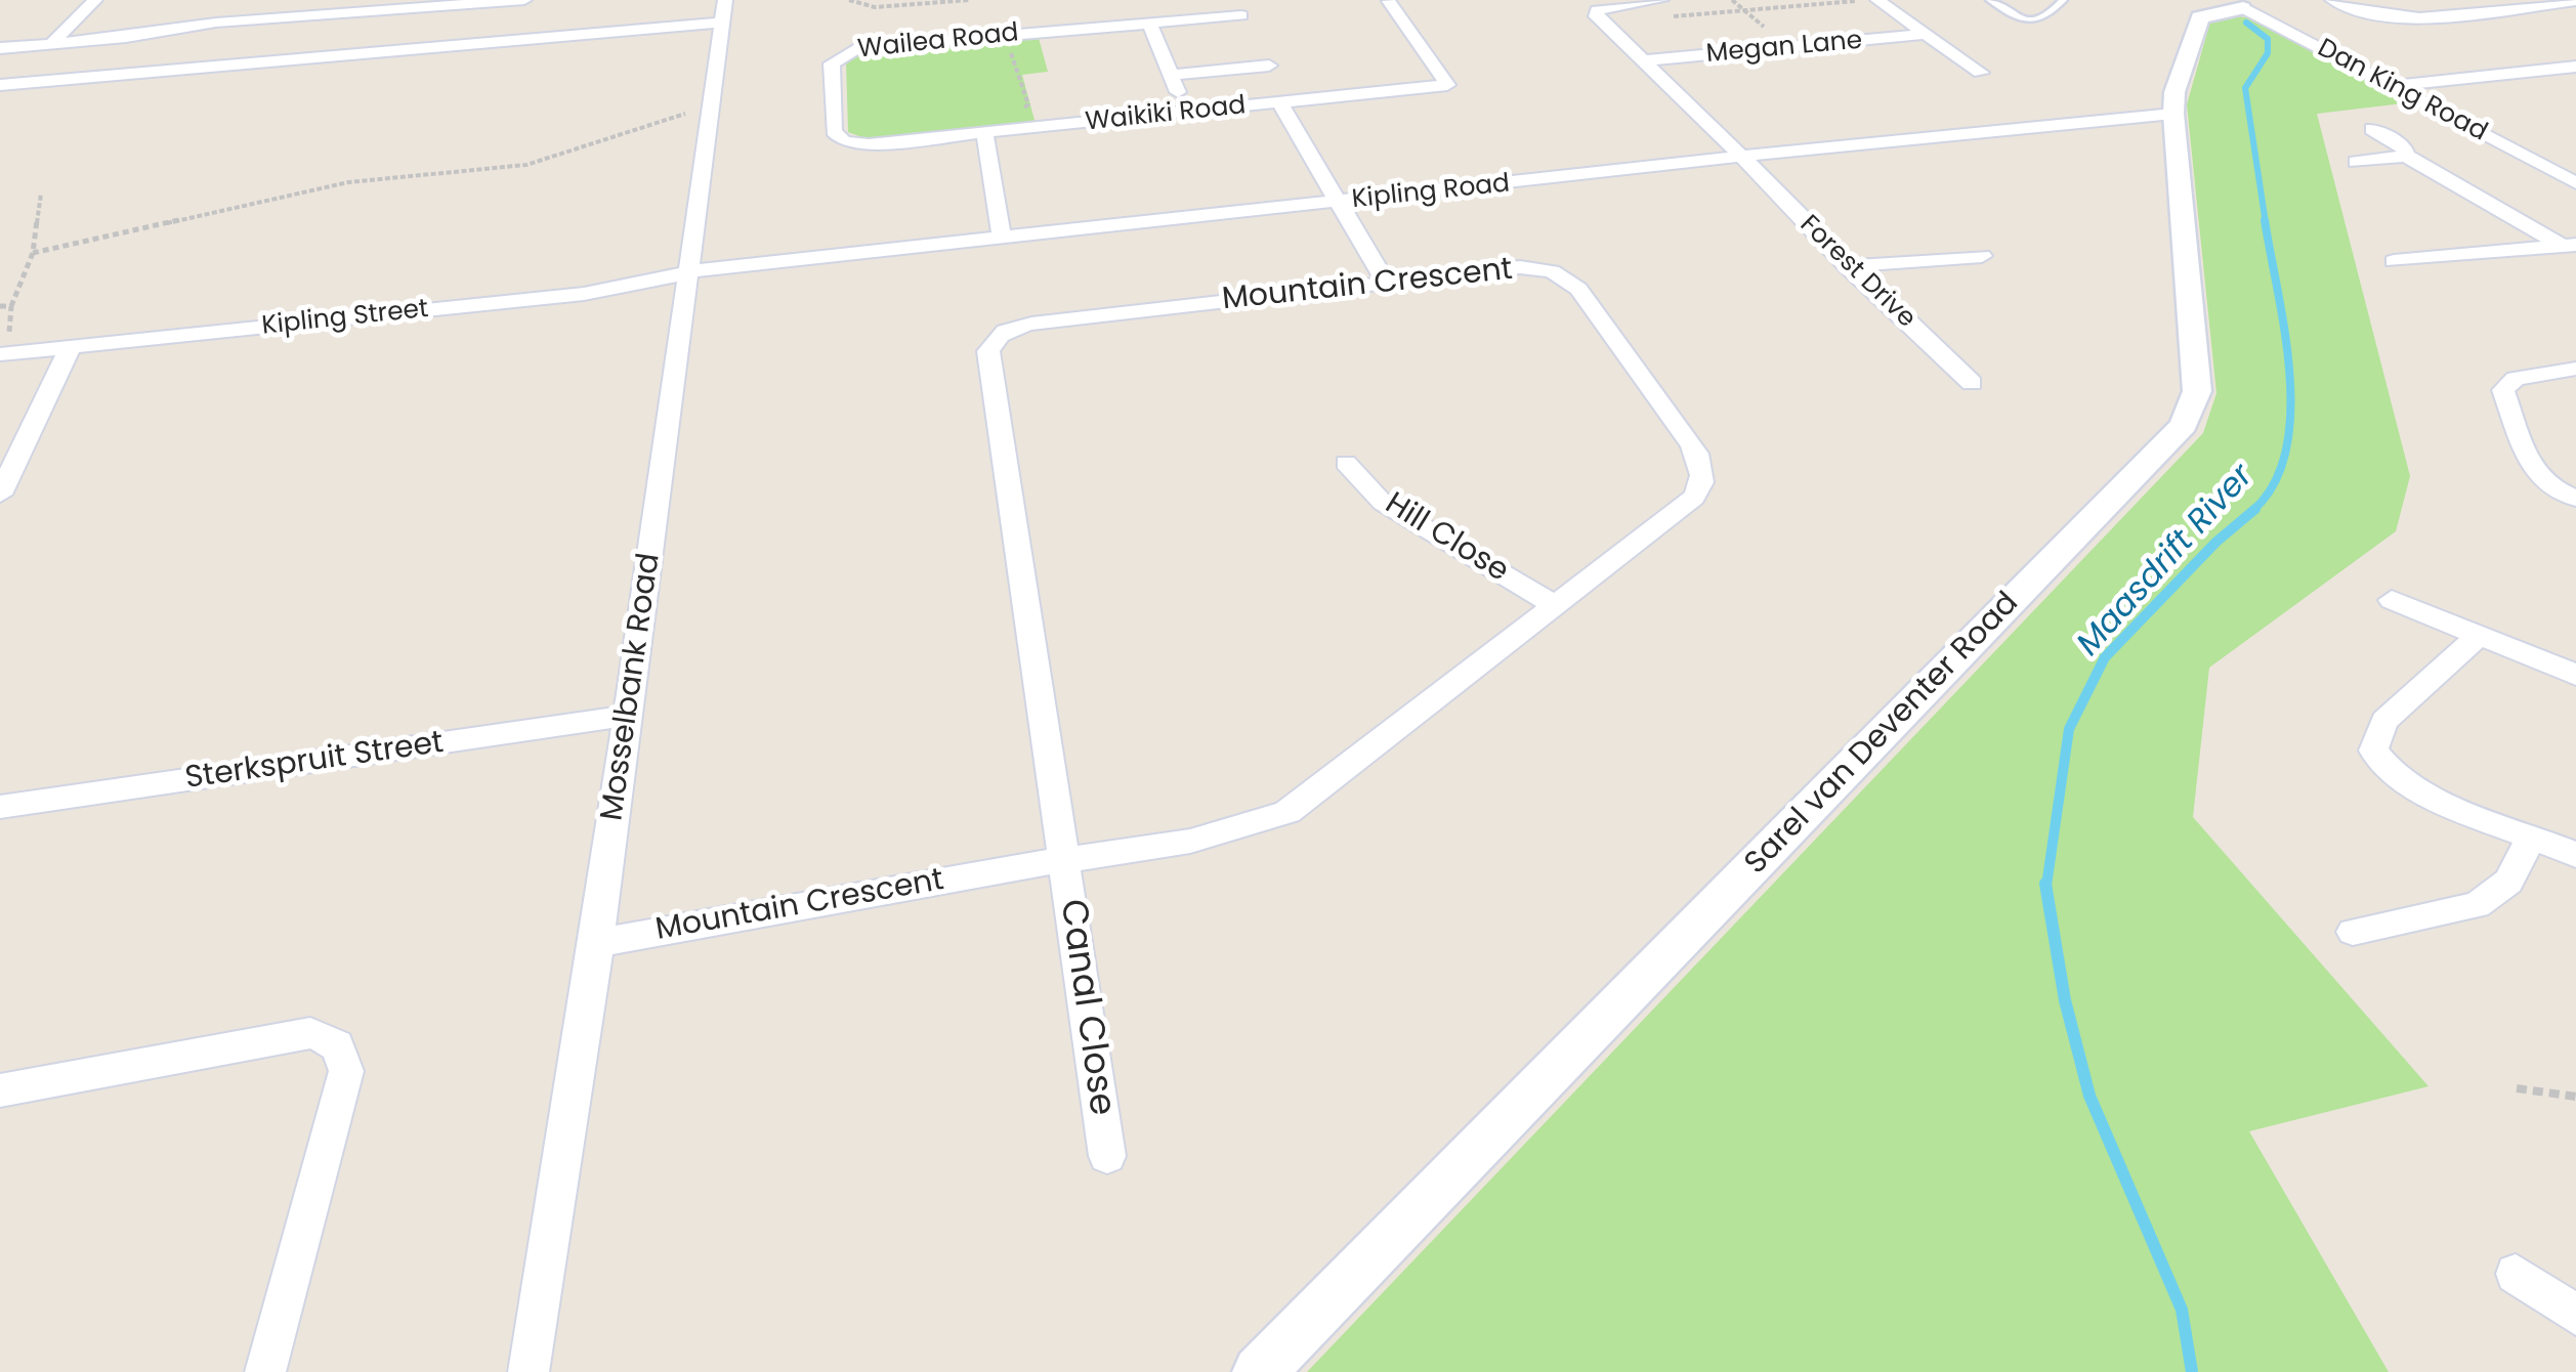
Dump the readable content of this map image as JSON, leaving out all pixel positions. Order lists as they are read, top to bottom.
{
  "streets": {
    "street": [
      "Wailea Road",
      "Megan Lane",
      "Dan King Road",
      "Waikiki Road",
      "Kipling Road",
      "Forest Drive",
      "Mountain Crescent",
      "Kipling Street",
      "Hill Close",
      "Mosselbank Road",
      "Sarel van Deventer Road",
      "Sterkspruit Street",
      "Canal Close"
    ]
  },
  "crossings": [
    ["Wailea Road", "Waikiki Road"],
    ["Megan Lane", "Forest Drive"],
    ["Dan King Road", "Sarel van Deventer Road"],
    ["Kipling Road", "Forest Drive"],
    ["Kipling Road", "Kipling Street"],
    ["Kipling Road", "Mosselbank Road"],
    ["Kipling Road", "Sarel van Deventer Road"],
    ["Mountain Crescent", "Hill Close"],
    ["Mountain Crescent", "Mosselbank Road"],
    ["Mountain Crescent", "Canal Close"],
    ["Kipling Street", "Mosselbank Road"],
    ["Mosselbank Road", "Sterkspruit Street"]
  ],
  "water": ["Maasdrift River"]
}
